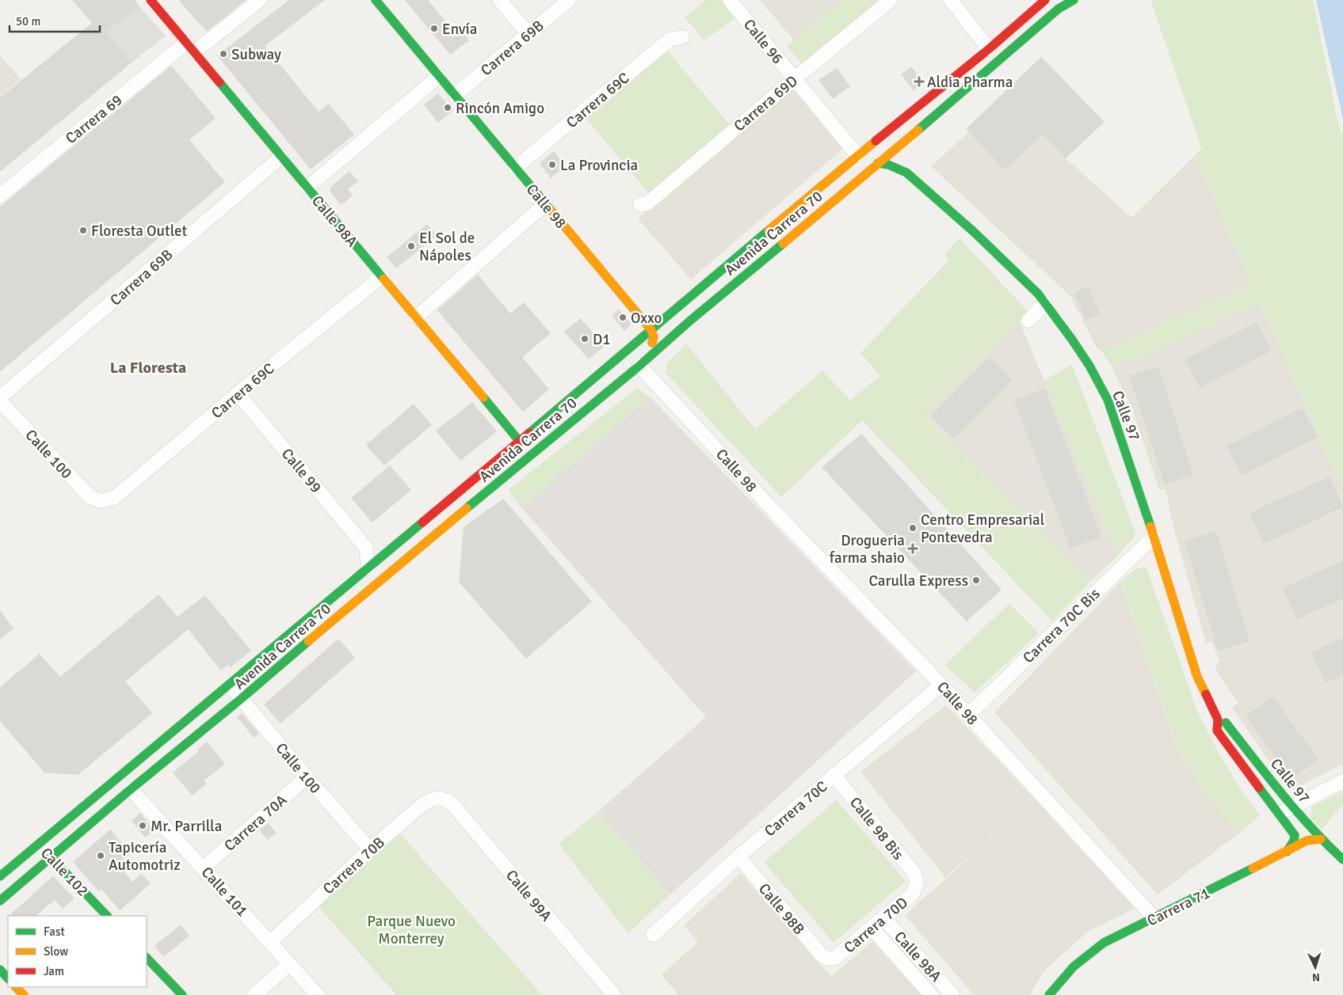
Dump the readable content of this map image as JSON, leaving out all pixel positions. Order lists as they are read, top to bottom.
{
  "streets": {
    "street": [
      "Calle 96",
      "Carrera 69B",
      "Carrera 69C",
      "Carrera 69D",
      "Carrera 69",
      "Calle 98",
      "Calle 98A",
      "Avenida Carrera 70",
      "Calle 97",
      "Calle 100",
      "Calle 99",
      "Carrera 70C Bis",
      "Carrera 70C",
      "Carrera 70A",
      "Calle 98 Bis",
      "Carrera 70B",
      "Calle 102",
      "Calle 101",
      "Calle 99A",
      "Carrera 71",
      "Calle 98B",
      "Carrera 70D"
    ]
  },
  "crossings": [
    ["Calle 96", "Carrera 69D"],
    ["Calle 96", "Avenida Carrera 70"],
    ["Carrera 69B", "Calle 98"],
    ["Carrera 69B", "Calle 98A"],
    ["Carrera 69C", "Calle 98"],
    ["Carrera 69C", "Calle 98A"],
    ["Carrera 69C", "Calle 100"],
    ["Carrera 69C", "Calle 99"],
    ["Carrera 69", "Calle 98A"],
    ["Calle 98", "Avenida Carrera 70"],
    ["Calle 98", "Carrera 70C Bis"],
    ["Calle 98", "Carrera 70C"],
    ["Calle 98", "Carrera 71"],
    ["Calle 98A", "Avenida Carrera 70"],
    ["Calle 98A", "Carrera 70D"],
    ["Avenida Carrera 70", "Calle 97"],
    ["Avenida Carrera 70", "Calle 100"],
    ["Avenida Carrera 70", "Calle 102"],
    ["Avenida Carrera 70", "Calle 101"],
    ["Calle 97", "Carrera 70C Bis"],
    ["Calle 97", "Carrera 71"],
    ["Calle 100", "Carrera 70A"],
    ["Calle 100", "Carrera 70B"],
    ["Carrera 70C", "Calle 98 Bis"],
    ["Carrera 70C", "Calle 98B"],
    ["Carrera 70A", "Calle 101"],
    ["Calle 98 Bis", "Carrera 70D"],
    ["Carrera 70B", "Calle 101"],
    ["Carrera 70B", "Calle 99A"],
    ["Calle 98B", "Carrera 70D"]
  ],
  "districts": ["La Floresta"],
  "parks": ["Parque Nuevo Monterrey"],
  "places": {
    "other": [
      "Envía",
      "Subway",
      "Rincón Amigo",
      "La Provincia",
      "Floresta Outlet",
      "El Sol de Nápoles",
      "Oxxo",
      "D1",
      "Centro Empresarial Pontevedra",
      "Carulla Express",
      "Mr. Parrilla",
      "Tapicería Automotriz"
    ],
    "health": ["Aldia Pharma", "Drogueria farma shaio"]
  },
  "legend": ["Fast", "Slow", "Jam"],
  "scale_bar": "50 m",
  "north": "bottom"
}
